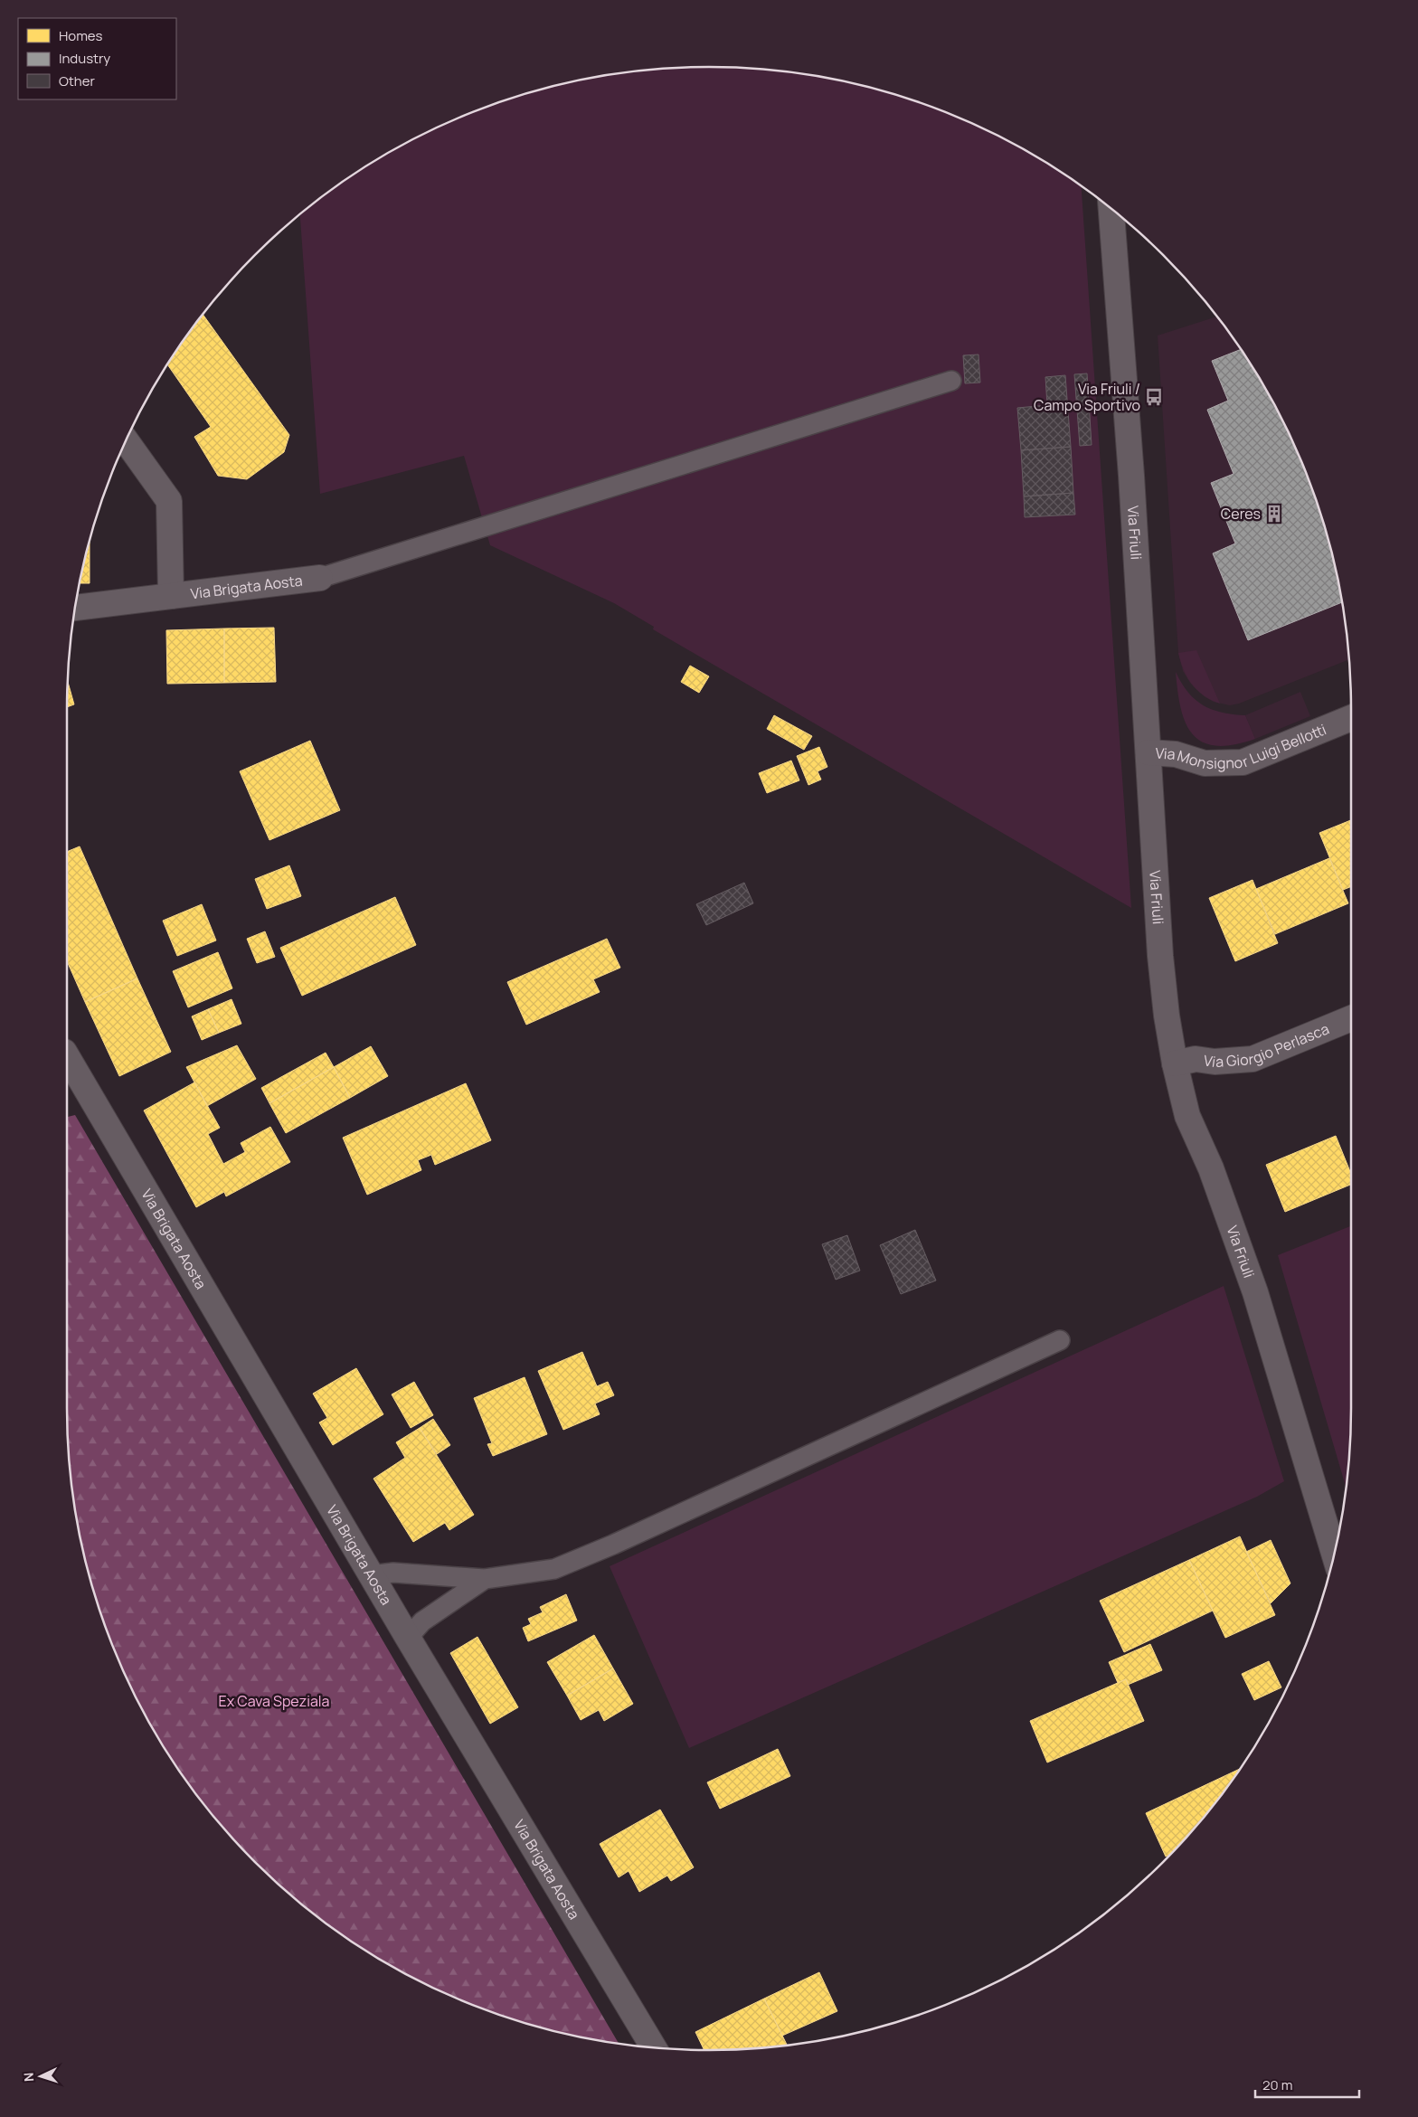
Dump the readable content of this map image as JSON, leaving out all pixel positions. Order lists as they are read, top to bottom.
{
  "streets": {
    "street": [
      "Via Friuli",
      "Via Brigata Aosta",
      "Via Monsignor Luigi Bellotti",
      "Via Giorgio Perlasca"
    ]
  },
  "crossings": [
    ["Via Friuli", "Via Monsignor Luigi Bellotti"],
    ["Via Friuli", "Via Giorgio Perlasca"]
  ],
  "parks": ["Ex Cava Speziala"],
  "places": {
    "bus stop": ["Via Friuli / Campo Sportivo"],
    "building": ["Ceres"]
  },
  "legend": ["Homes", "Industry", "Other"],
  "scale_bar": "20 m",
  "north": "left"
}
